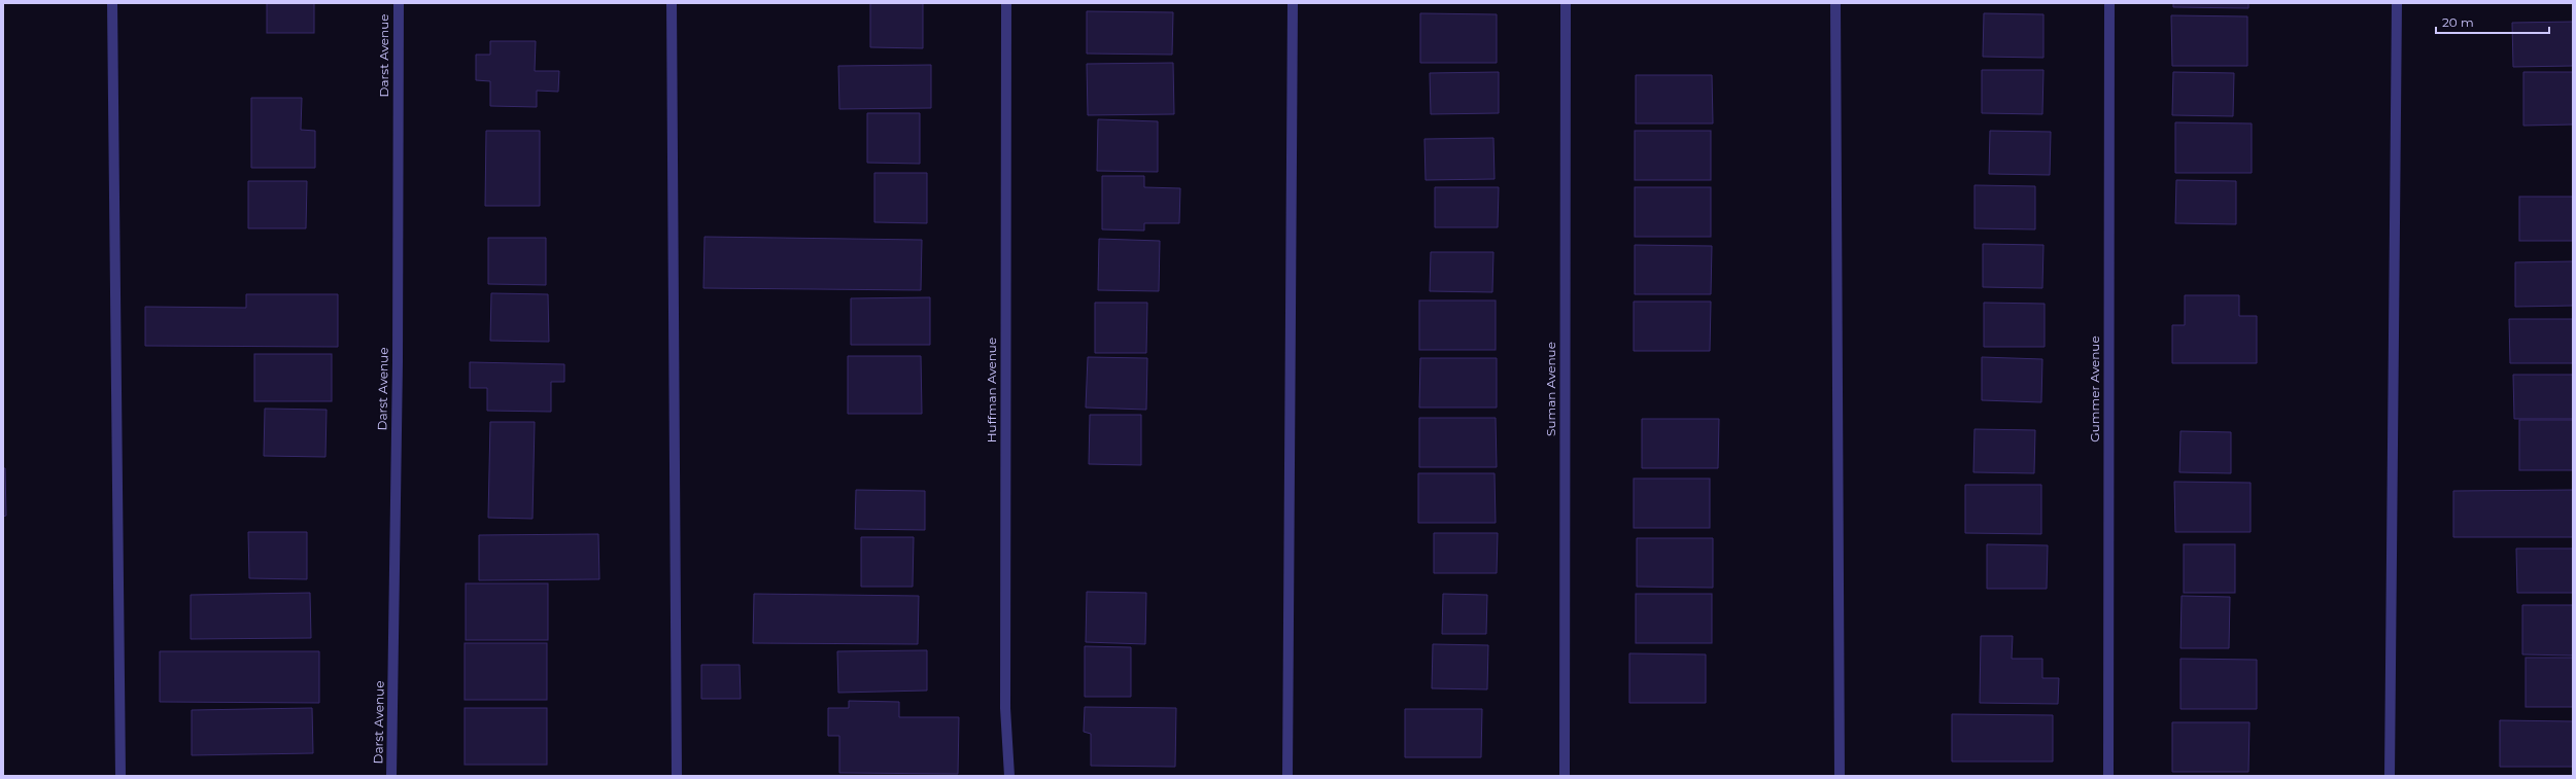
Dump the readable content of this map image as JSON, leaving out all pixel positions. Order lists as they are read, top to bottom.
{
  "streets": {
    "street": [
      "Darst Avenue",
      "Suman Avenue",
      "Gummer Avenue",
      "Huffman Avenue"
    ]
  },
  "scale_bar": "20 m"
}
